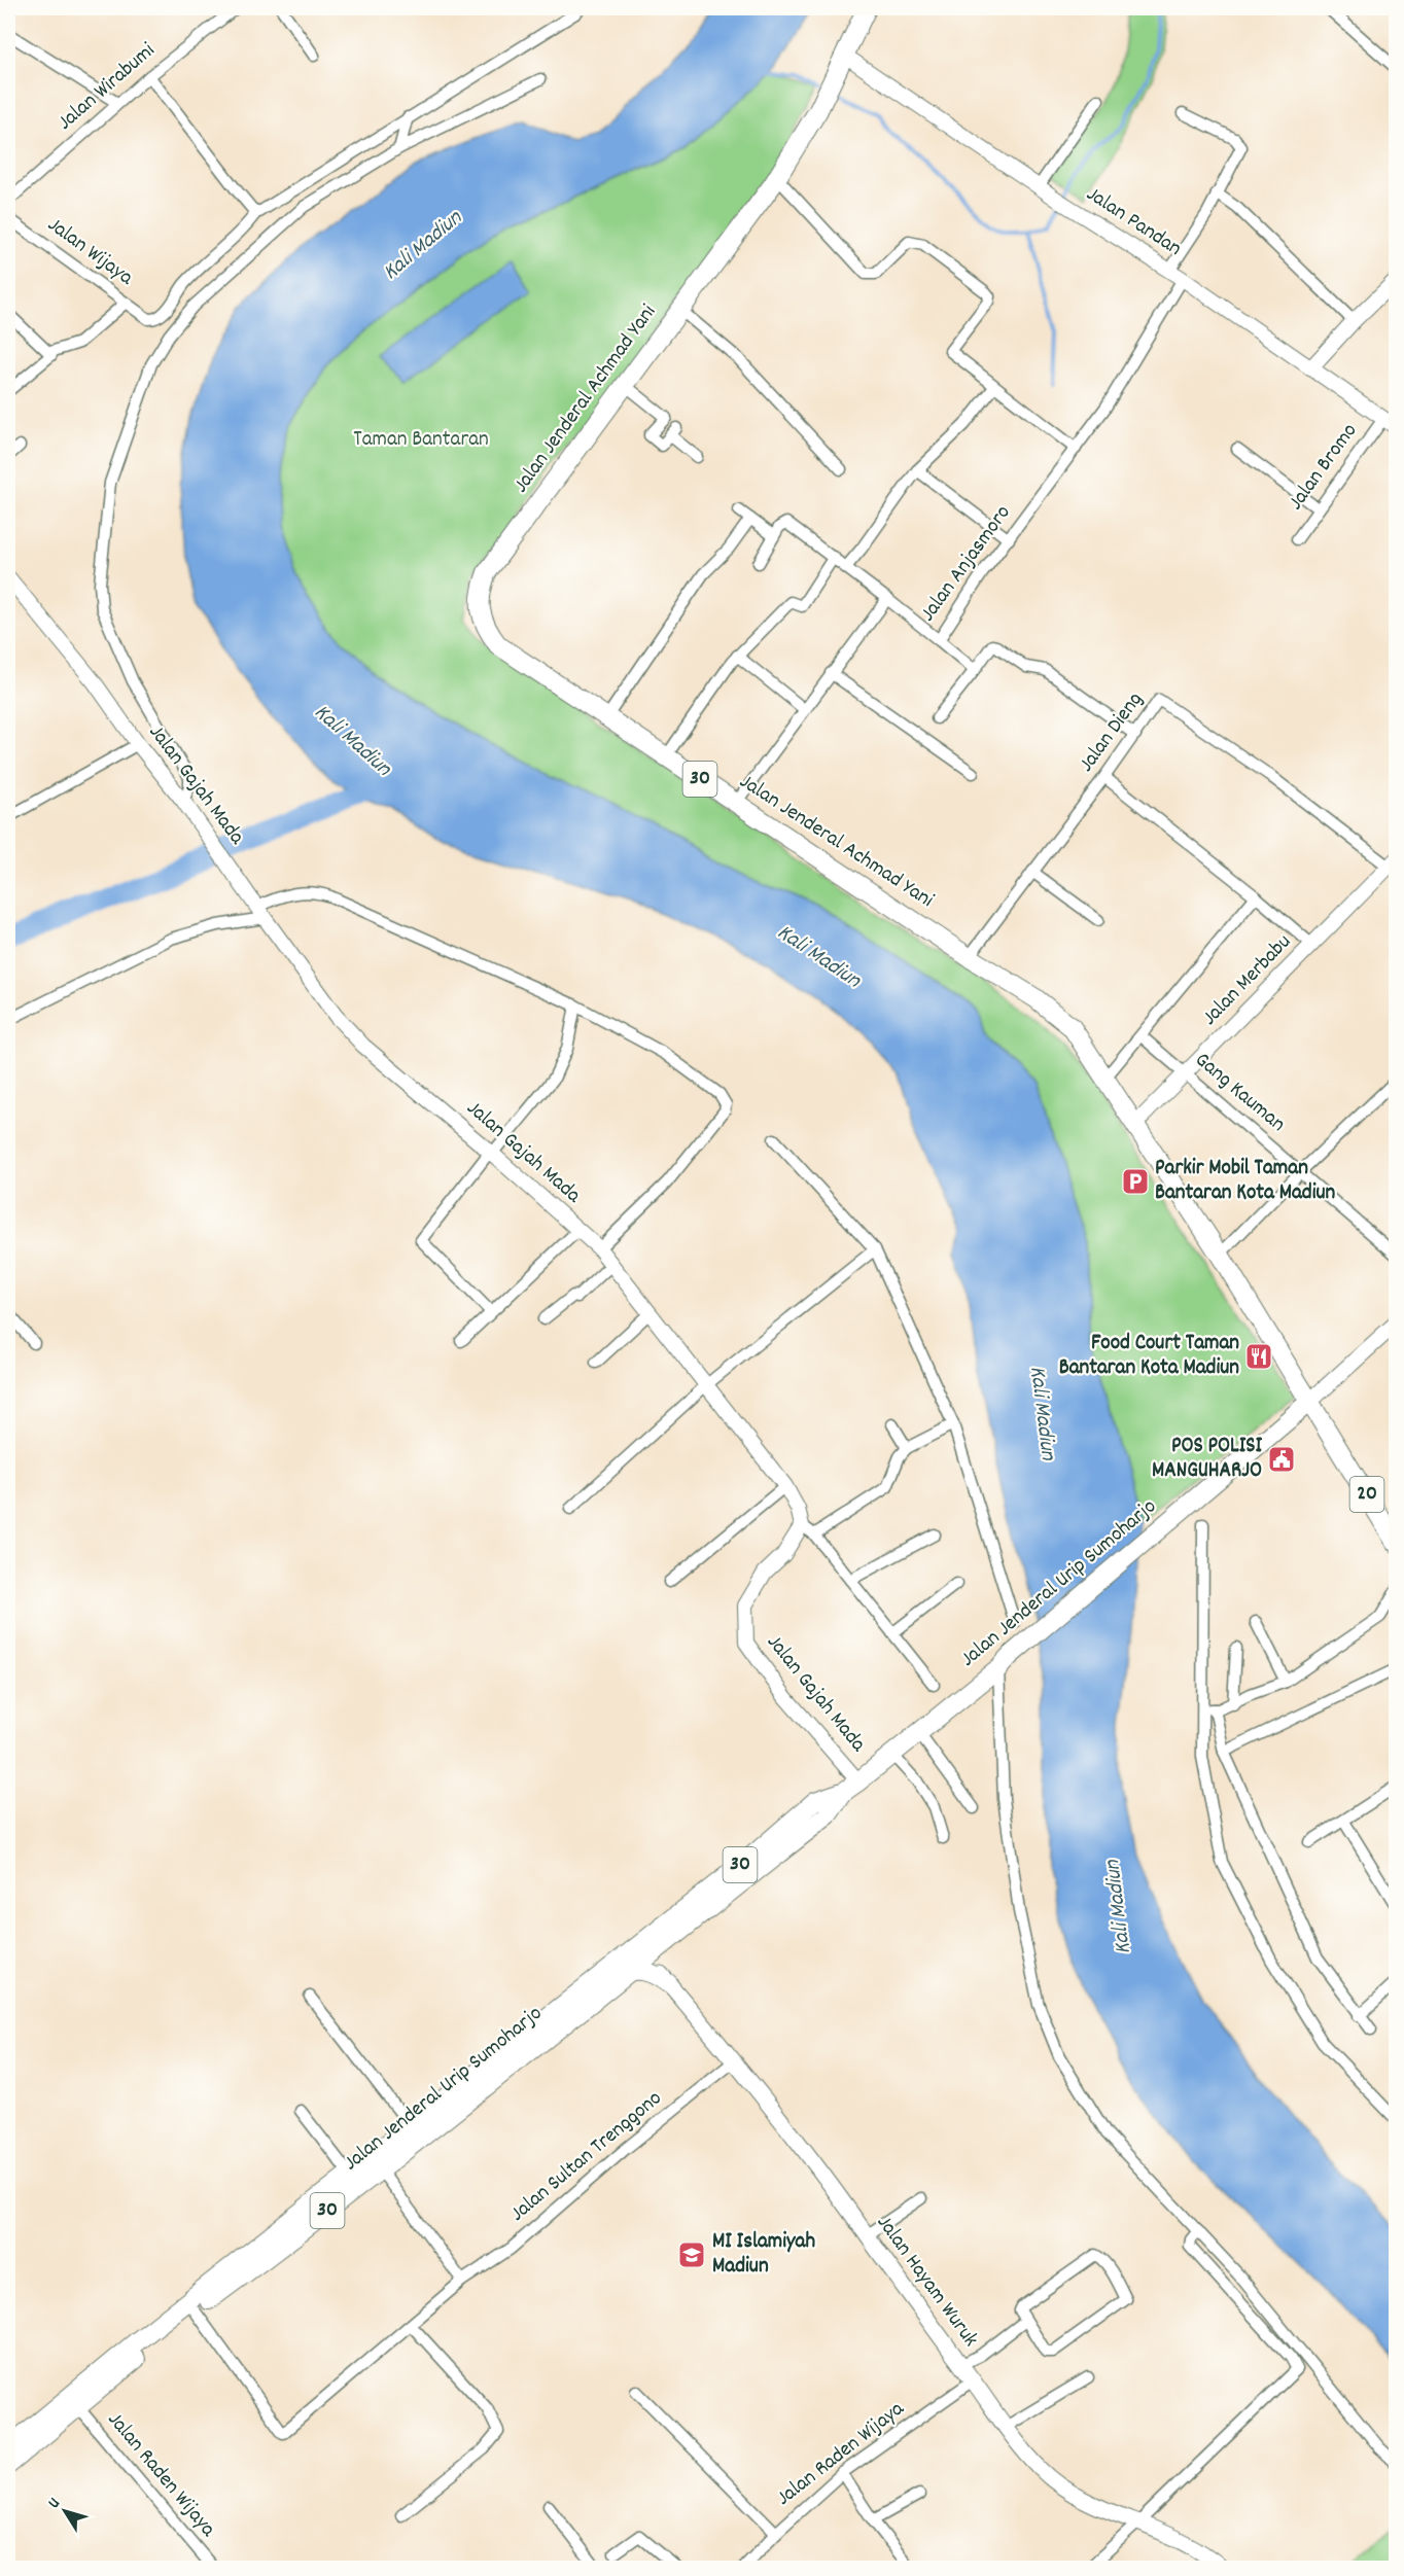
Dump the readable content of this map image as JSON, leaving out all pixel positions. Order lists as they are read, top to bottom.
{
  "streets": {
    "highway": [
      "Jalan Jenderal Achmad Yani",
      "30",
      "20",
      "Jalan Jenderal Urip Sumoharjo"
    ],
    "main road": ["Jalan Hayam Wuruk"],
    "street": [
      "Jalan Wirabumi",
      "Jalan Pandan",
      "Jalan Wijaya",
      "Jalan Bromo",
      "Jalan Anjasmoro",
      "Jalan Dieng",
      "Jalan Gajah Mada",
      "Jalan Merbabu",
      "Gang Kauman",
      "Jalan Sultan Trenggono",
      "Jalan Raden Wijaya"
    ]
  },
  "crossings": [
    ["Jalan Pandan", "Jalan Jenderal Achmad Yani"],
    ["Jalan Pandan", "Jalan Bromo"],
    ["Jalan Pandan", "Jalan Anjasmoro"],
    ["Jalan Jenderal Achmad Yani", "Jalan Anjasmoro"],
    ["Jalan Jenderal Achmad Yani", "Jalan Dieng"],
    ["Jalan Jenderal Achmad Yani", "Jalan Merbabu"],
    ["Jalan Jenderal Achmad Yani", "20"],
    ["Jalan Jenderal Achmad Yani", "Jalan Jenderal Urip Sumoharjo"],
    ["Jalan Dieng", "Jalan Merbabu"],
    ["Jalan Gajah Mada", "Jalan Jenderal Urip Sumoharjo"],
    ["Jalan Merbabu", "Gang Kauman"],
    ["20", "Jalan Jenderal Urip Sumoharjo"],
    ["Jalan Jenderal Urip Sumoharjo", "Jalan Sultan Trenggono"],
    ["Jalan Jenderal Urip Sumoharjo", "Jalan Hayam Wuruk"],
    ["Jalan Jenderal Urip Sumoharjo", "Jalan Raden Wijaya"],
    ["Jalan Sultan Trenggono", "Jalan Hayam Wuruk"],
    ["Jalan Hayam Wuruk", "Jalan Raden Wijaya"]
  ],
  "water": ["Kali Madiun"],
  "parks": ["Taman Bantaran"],
  "places": {
    "parking": ["Parkir Mobil Taman Bantaran Kota Madiun"],
    "restaurant": ["Food Court Taman Bantaran Kota Madiun"],
    "public building": ["POS POLISI MANGUHARJO"],
    "school or university": ["MI Islamiyah Madiun"]
  },
  "north": "top left"
}
